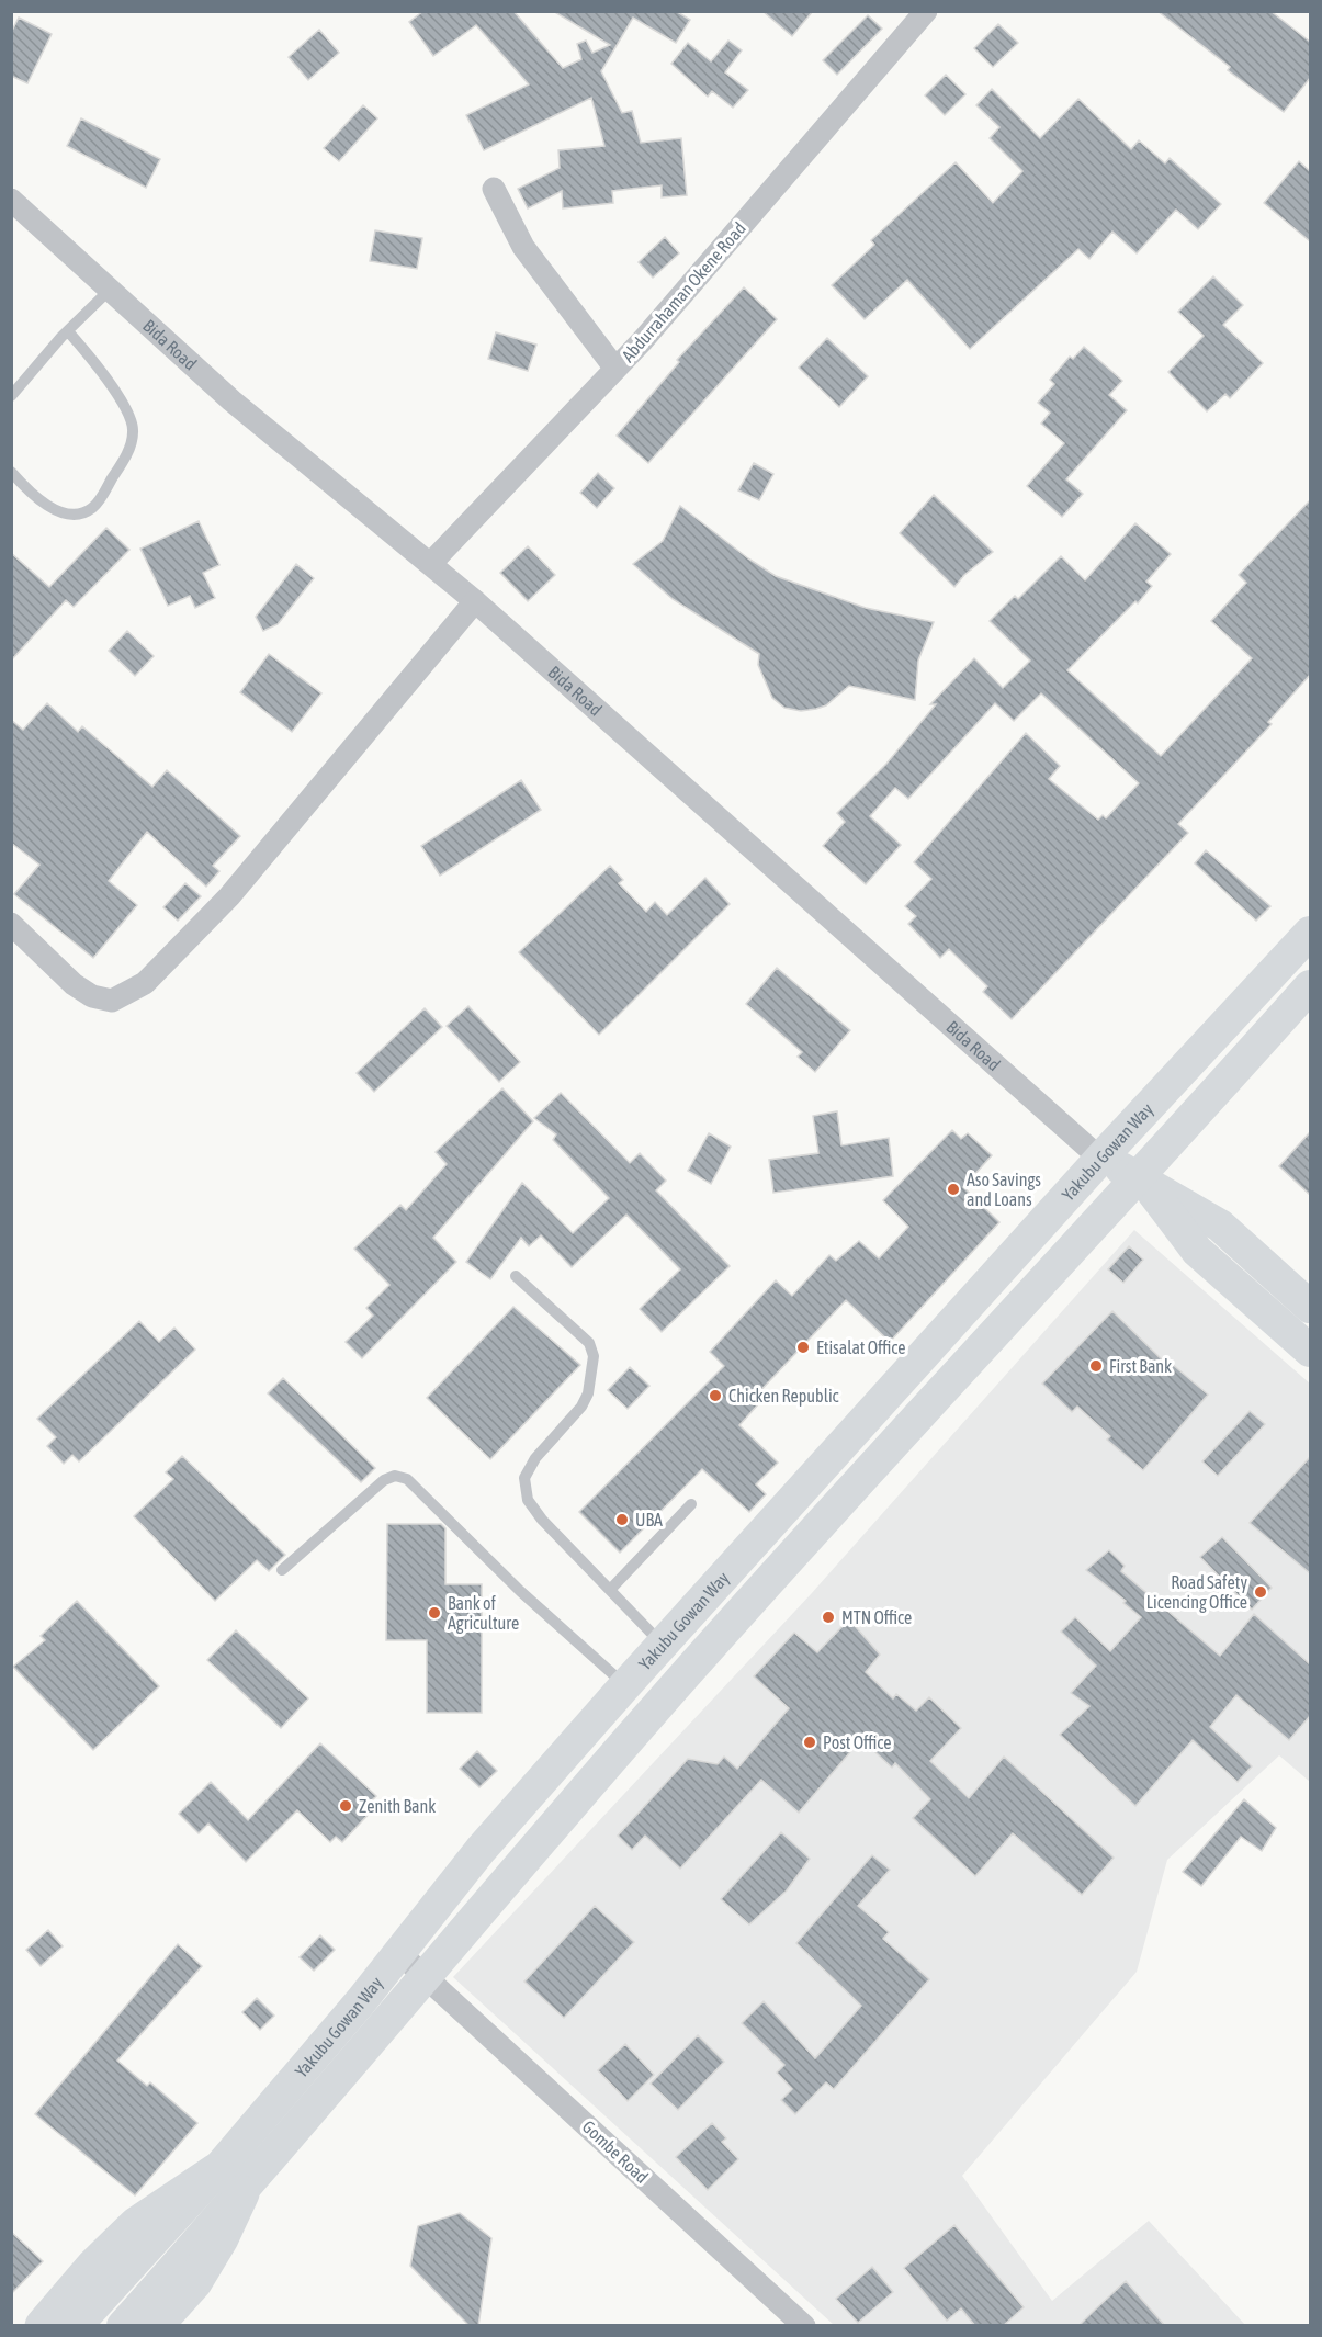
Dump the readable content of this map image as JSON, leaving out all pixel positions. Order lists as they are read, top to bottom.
{
  "streets": {
    "street": [
      "Abdurrahaman Okene Road",
      "Bida Road",
      "Yakubu Gowan Way",
      "Gombe Road"
    ]
  },
  "crossings": [
    ["Abdurrahaman Okene Road", "Bida Road"],
    ["Bida Road", "Yakubu Gowan Way"],
    ["Yakubu Gowan Way", "Gombe Road"]
  ],
  "places": [
    "Aso Savings and Loans",
    "Etisalat Office",
    "First Bank",
    "Chicken Republic",
    "UBA",
    "Road Safety Licencing Office",
    "Bank of Agriculture",
    "MTN Office",
    "Post Office",
    "Zenith Bank"
  ]
}
